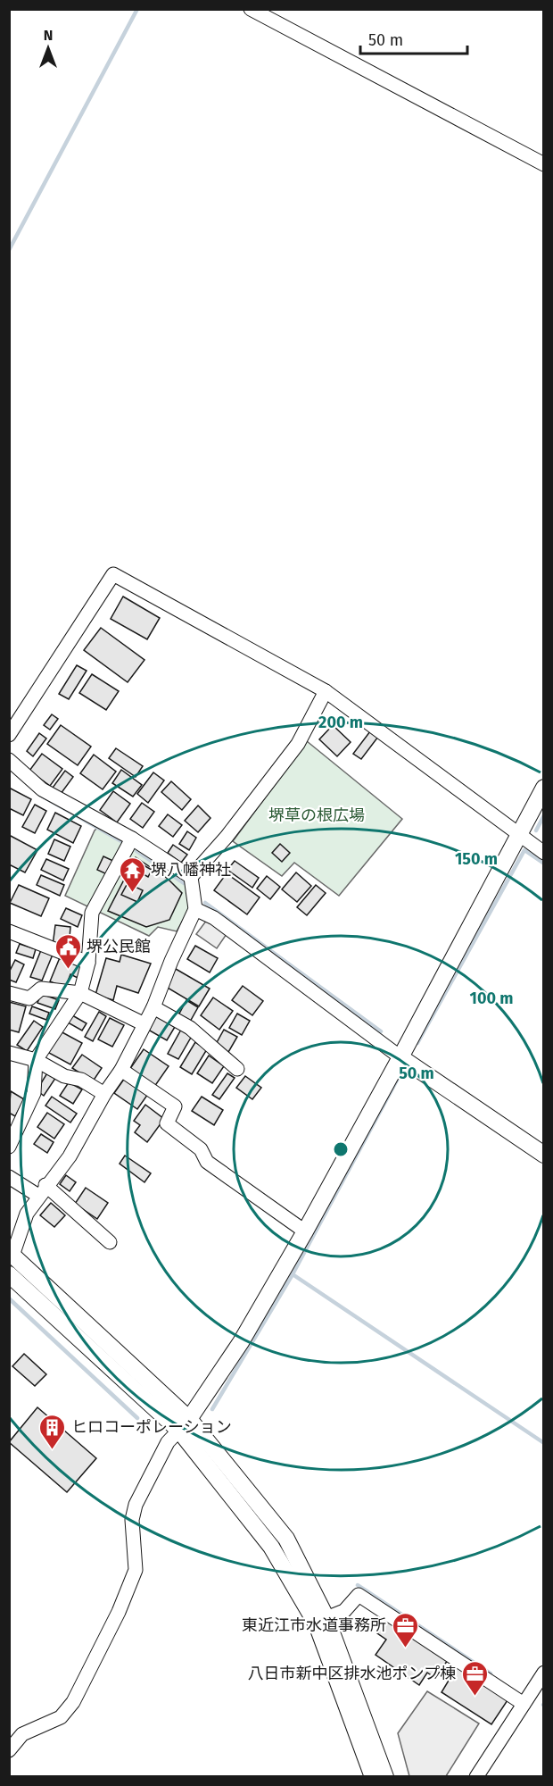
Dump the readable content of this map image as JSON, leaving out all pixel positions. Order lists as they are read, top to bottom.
{
  "parks": ["堺草の根広場"],
  "places": {
    "temple": ["堺八幡神社"],
    "public building": ["堺公民館"],
    "building": ["ヒロコーポレーション"],
    "office": ["東近江市水道事務所", "八日市新中区排水池ポンプ棟"]
  },
  "scale_bar": "50 m",
  "north": "top",
  "rings": [
    "200 m",
    "150 m",
    "100 m",
    "50 m"
  ]
}
